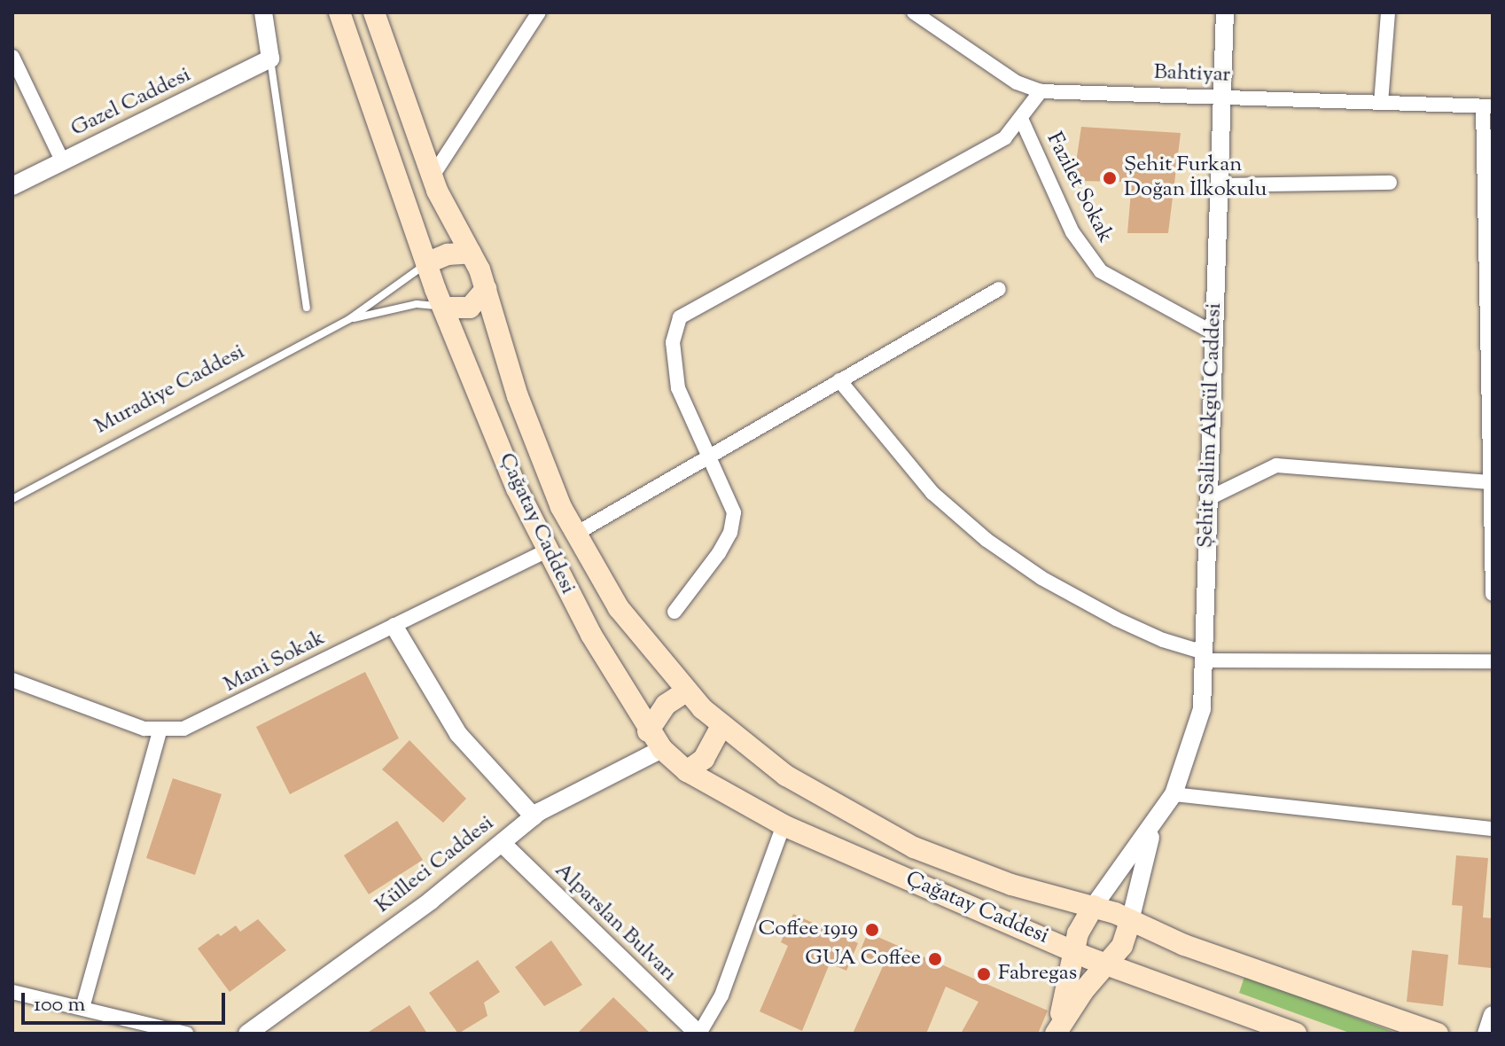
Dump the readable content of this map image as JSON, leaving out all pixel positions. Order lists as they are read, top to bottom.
{
  "streets": {
    "main road": ["Çağatay Caddesi"],
    "street": [
      "Bahtiyar",
      "Gazel Caddesi",
      "Fazilet Sokak",
      "Şehit Salim Akgül Caddesi",
      "Mani Sokak",
      "Külleci Caddesi",
      "Alparslan Bulvarı"
    ],
    "lane": ["Muradiye Caddesi"]
  },
  "crossings": [
    ["Bahtiyar", "Şehit Salim Akgül Caddesi"],
    ["Fazilet Sokak", "Şehit Salim Akgül Caddesi"],
    ["Muradiye Caddesi", "Çağatay Caddesi"],
    ["Şehit Salim Akgül Caddesi", "Çağatay Caddesi"],
    ["Çağatay Caddesi", "Mani Sokak"],
    ["Çağatay Caddesi", "Külleci Caddesi"],
    ["Külleci Caddesi", "Alparslan Bulvarı"]
  ],
  "places": [
    "Şehit Furkan Doğan İlkokulu",
    "Coffee 1919",
    "GUA Coffee",
    "Fabregas"
  ],
  "scale_bar": "100 m"
}
